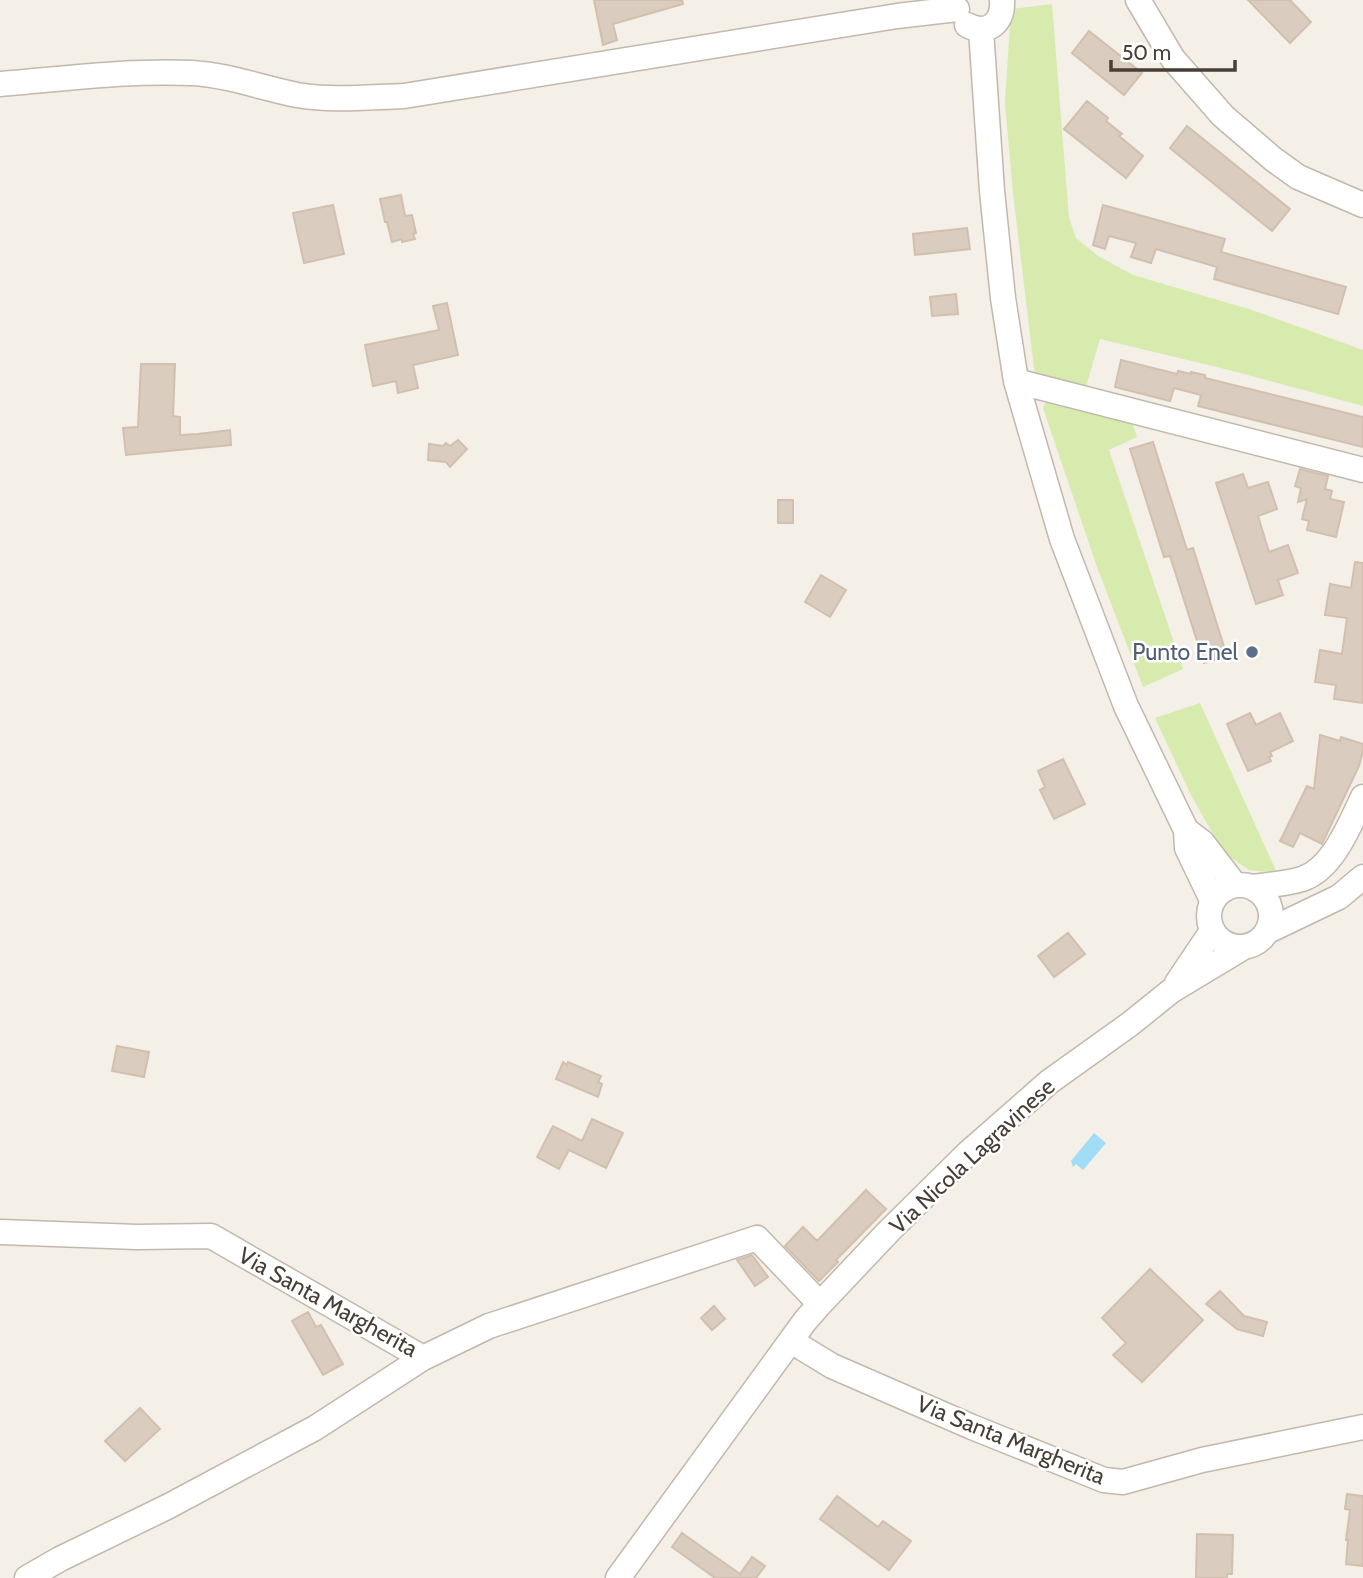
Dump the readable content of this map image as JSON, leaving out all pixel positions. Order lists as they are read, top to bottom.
{
  "streets": {
    "street": ["Via Nicola Lagravinese", "Via Santa Margherita"]
  },
  "crossings": [
    ["Via Nicola Lagravinese", "Via Santa Margherita"]
  ],
  "places": ["Punto Enel"],
  "scale_bar": "50 m"
}
